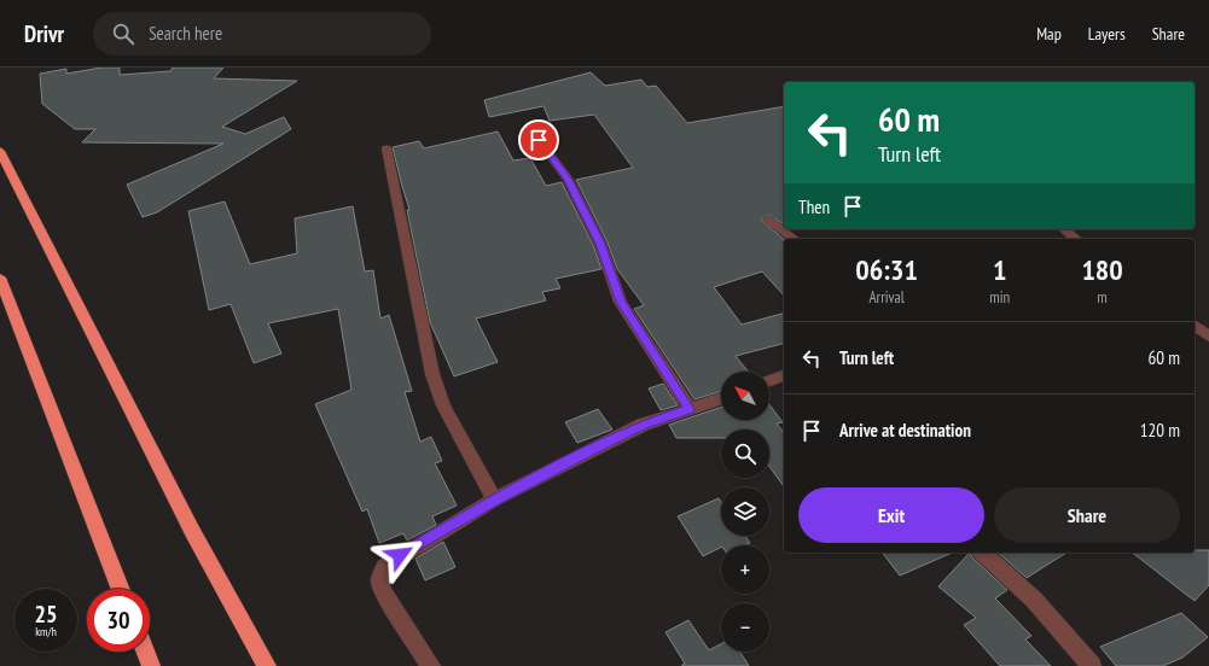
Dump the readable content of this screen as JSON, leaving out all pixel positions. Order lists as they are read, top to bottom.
{
  "north": "top left",
  "page": {
    "header": "Drivr",
    "search": "Search here",
    "nav": ["Map", "Layers", "Share"],
    "turn": ["60 m", "Turn left"],
    "then": "Then",
    "eta": [
      "06:31",
      "Arrival",
      "1",
      "min",
      "180",
      "m"
    ],
    "list": [
      {
        "name": "Turn left",
        "value": "60 m"
      },
      {
        "name": "Arrive at destination",
        "value": "120 m"
      }
    ],
    "map_buttons": ["+", "−"],
    "buttons": ["Exit", "Share"],
    "speed": "25 km/h",
    "limit": "30"
  }
}
